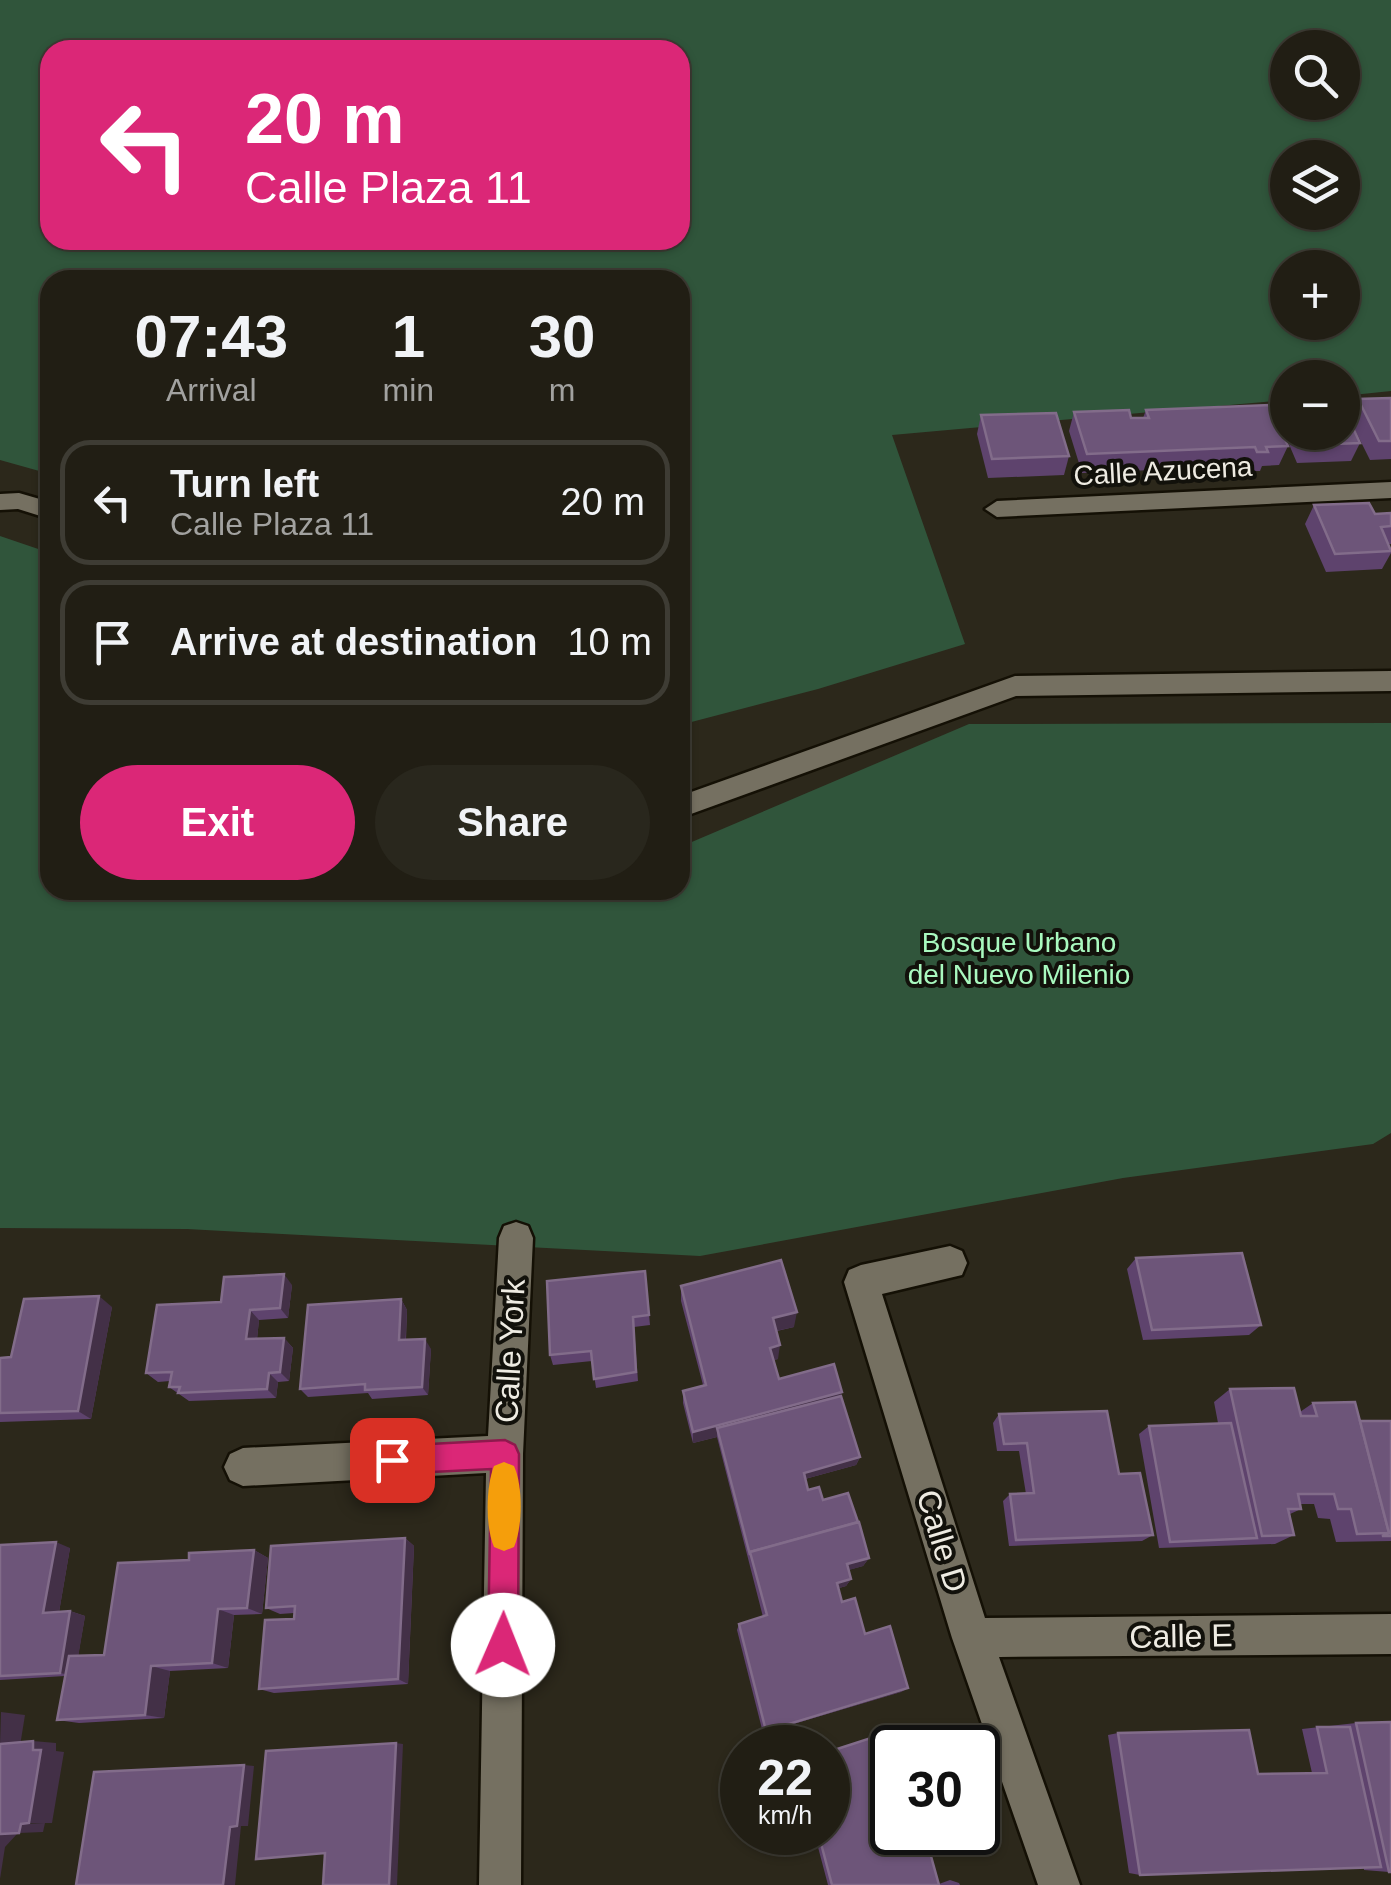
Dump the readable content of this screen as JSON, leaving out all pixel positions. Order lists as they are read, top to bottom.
{
  "streets": {
    "street": [
      "Calle Azucena",
      "Calle York",
      "Calle D",
      "Calle E"
    ]
  },
  "crossings": [
    ["Calle D", "Calle E"]
  ],
  "parks": ["Bosque Urbano del Nuevo Milenio"],
  "page": {
    "map_buttons": ["+", "−"],
    "turn": ["20 m", "Calle Plaza 11"],
    "eta": [
      "07:43",
      "Arrival",
      "1",
      "min",
      "30",
      "m"
    ],
    "list": [
      {
        "name": "Turn left",
        "note": "Calle Plaza 11",
        "value": "20 m"
      },
      {
        "name": "Arrive at destination",
        "value": "10 m"
      }
    ],
    "buttons": ["Exit", "Share"],
    "speed": "22 km/h",
    "limit": "30"
  }
}
